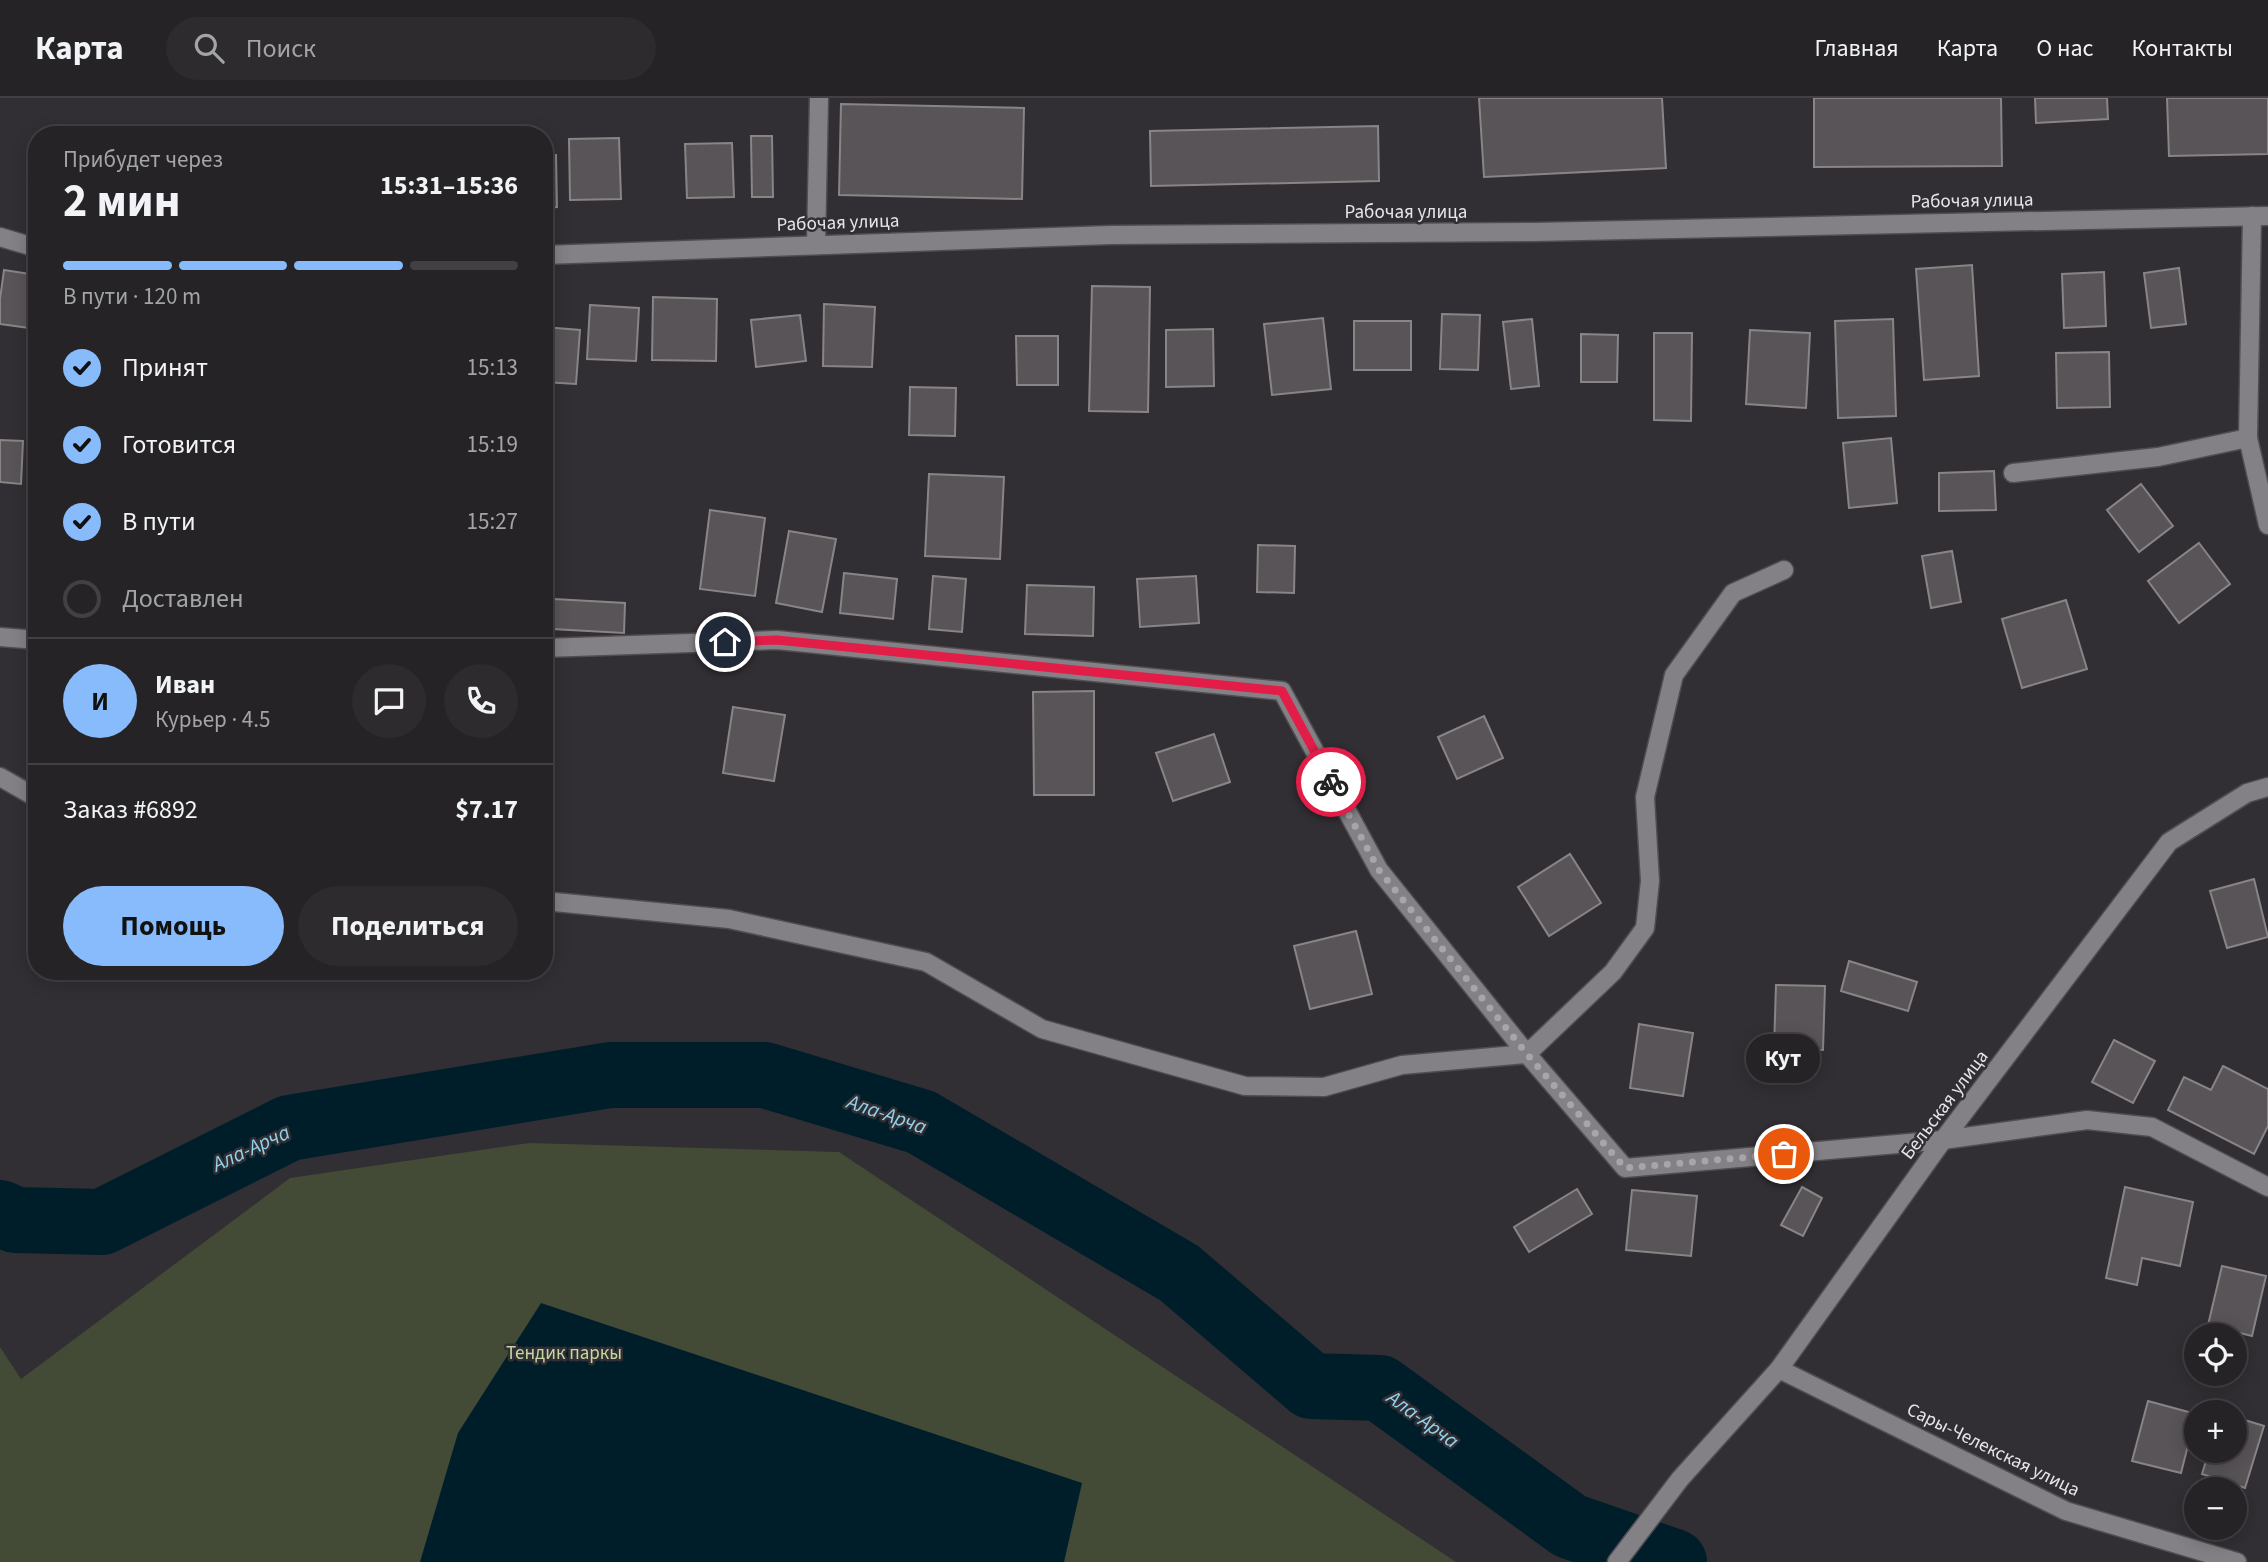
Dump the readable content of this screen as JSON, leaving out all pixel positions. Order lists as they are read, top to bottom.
{
  "streets": {
    "street": ["Рабочая улица", "Бельская улица", "Сары-Челекская улица"]
  },
  "crossings": [
    ["Бельская улица", "Сары-Челекская улица"]
  ],
  "water": ["Ала-Арча"],
  "parks": ["Тендик паркы"],
  "places": ["Кут"],
  "page": {
    "header": "Карта",
    "search": "Поиск",
    "nav": [
      "Главная",
      "Карта",
      "О нас",
      "Контакты"
    ],
    "heading": ["2 мин", "Прибудет через", "15:31–15:36"],
    "panel": [
      "Иван",
      "Курьер · 4.5",
      "Заказ #6892",
      "$7.17"
    ],
    "bar": "В пути · 120 m",
    "list": [
      ["Принят", "15:13"],
      ["Готовится", "15:19"],
      ["В пути", "15:27"],
      "Доставлен"
    ],
    "round": "И",
    "buttons": ["Помощь", "Поделиться"],
    "bubble": "Кут",
    "map_buttons": ["+", "−"]
  }
}
